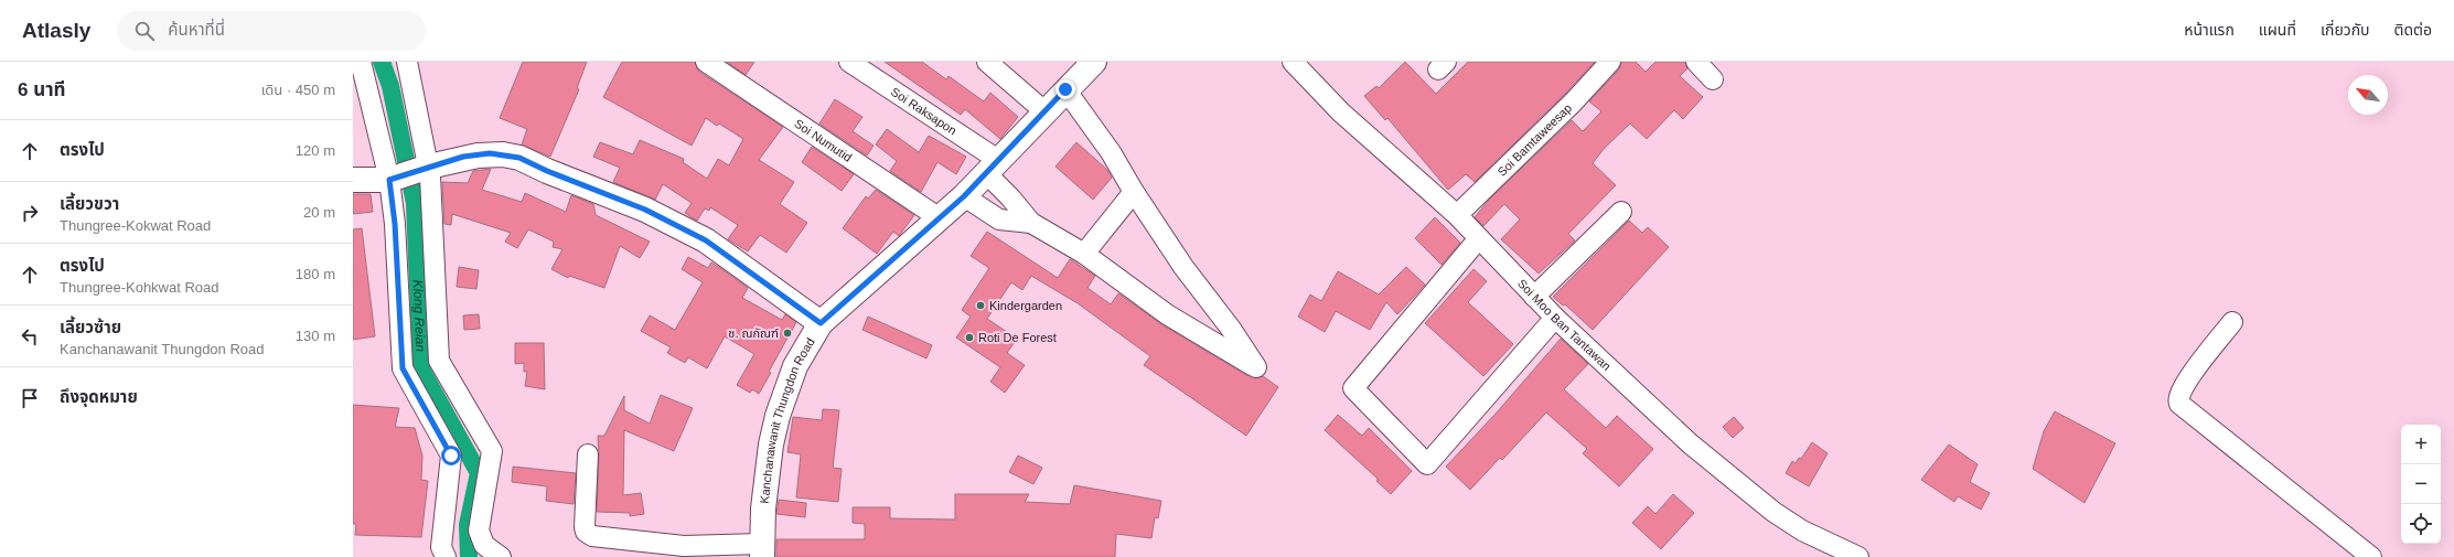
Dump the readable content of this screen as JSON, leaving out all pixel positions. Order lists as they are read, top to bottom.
{
  "streets": {
    "street": [
      "Soi Raksapon",
      "Soi Numutid",
      "Soi Bamtaweesap",
      "Soi Moo Ban Tantawan",
      "Kanchanawanit Thungdon Road"
    ]
  },
  "crossings": [
    ["Soi Raksapon", "Kanchanawanit Thungdon Road"],
    ["Soi Numutid", "Kanchanawanit Thungdon Road"],
    ["Soi Bamtaweesap", "Soi Moo Ban Tantawan"]
  ],
  "water": ["Klong Reian"],
  "places": ["Kindergarden", "ช. ณกัณฑ์", "Roti De Forest"],
  "north": "top left",
  "page": {
    "header": "Atlasly",
    "search": "ค้นหาที่นี่",
    "nav": [
      "หน้าแรก",
      "แผนที่",
      "เกี่ยวกับ",
      "ติดต่อ"
    ],
    "heading": ["6 นาที", "เดิน · 450 m"],
    "list": [
      ["ตรงไป", "120 m"],
      ["เลี้ยวขวา", "Thungree-Kokwat Road", "20 m"],
      ["ตรงไป", "Thungree-Kohkwat Road", "180 m"],
      ["เลี้ยวซ้าย", "Kanchanawanit Thungdon Road", "130 m"],
      "ถึงจุดหมาย"
    ],
    "map_buttons": ["+", "−"]
  }
}
